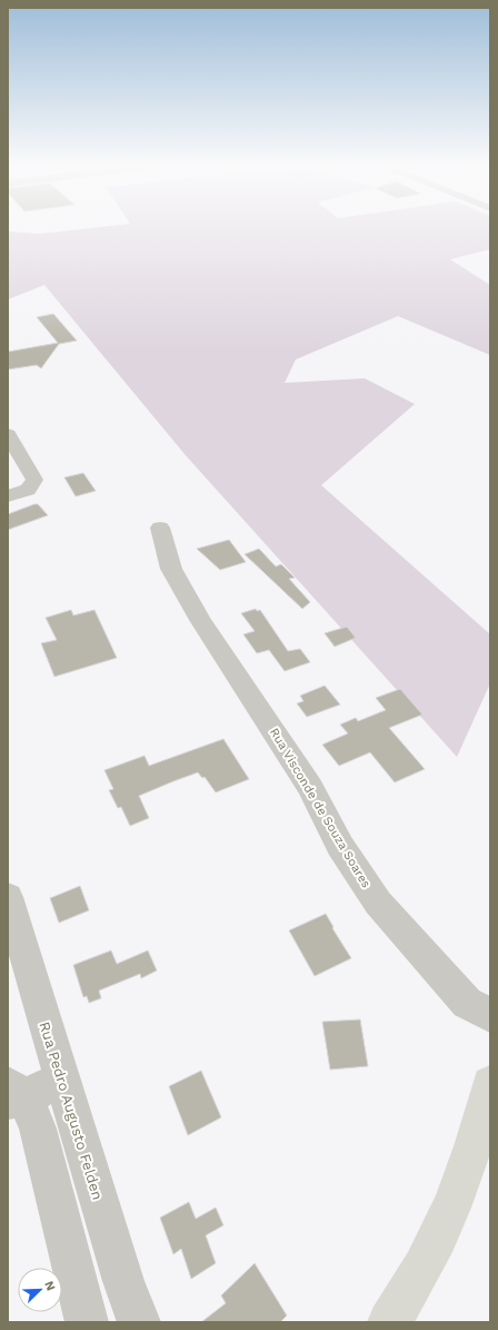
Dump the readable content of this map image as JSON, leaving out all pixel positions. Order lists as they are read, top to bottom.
{
  "streets": {
    "street": ["Rua Visconde de Souza Soares", "Rua Pedro Augusto Felden"]
  },
  "north": "top right"
}
